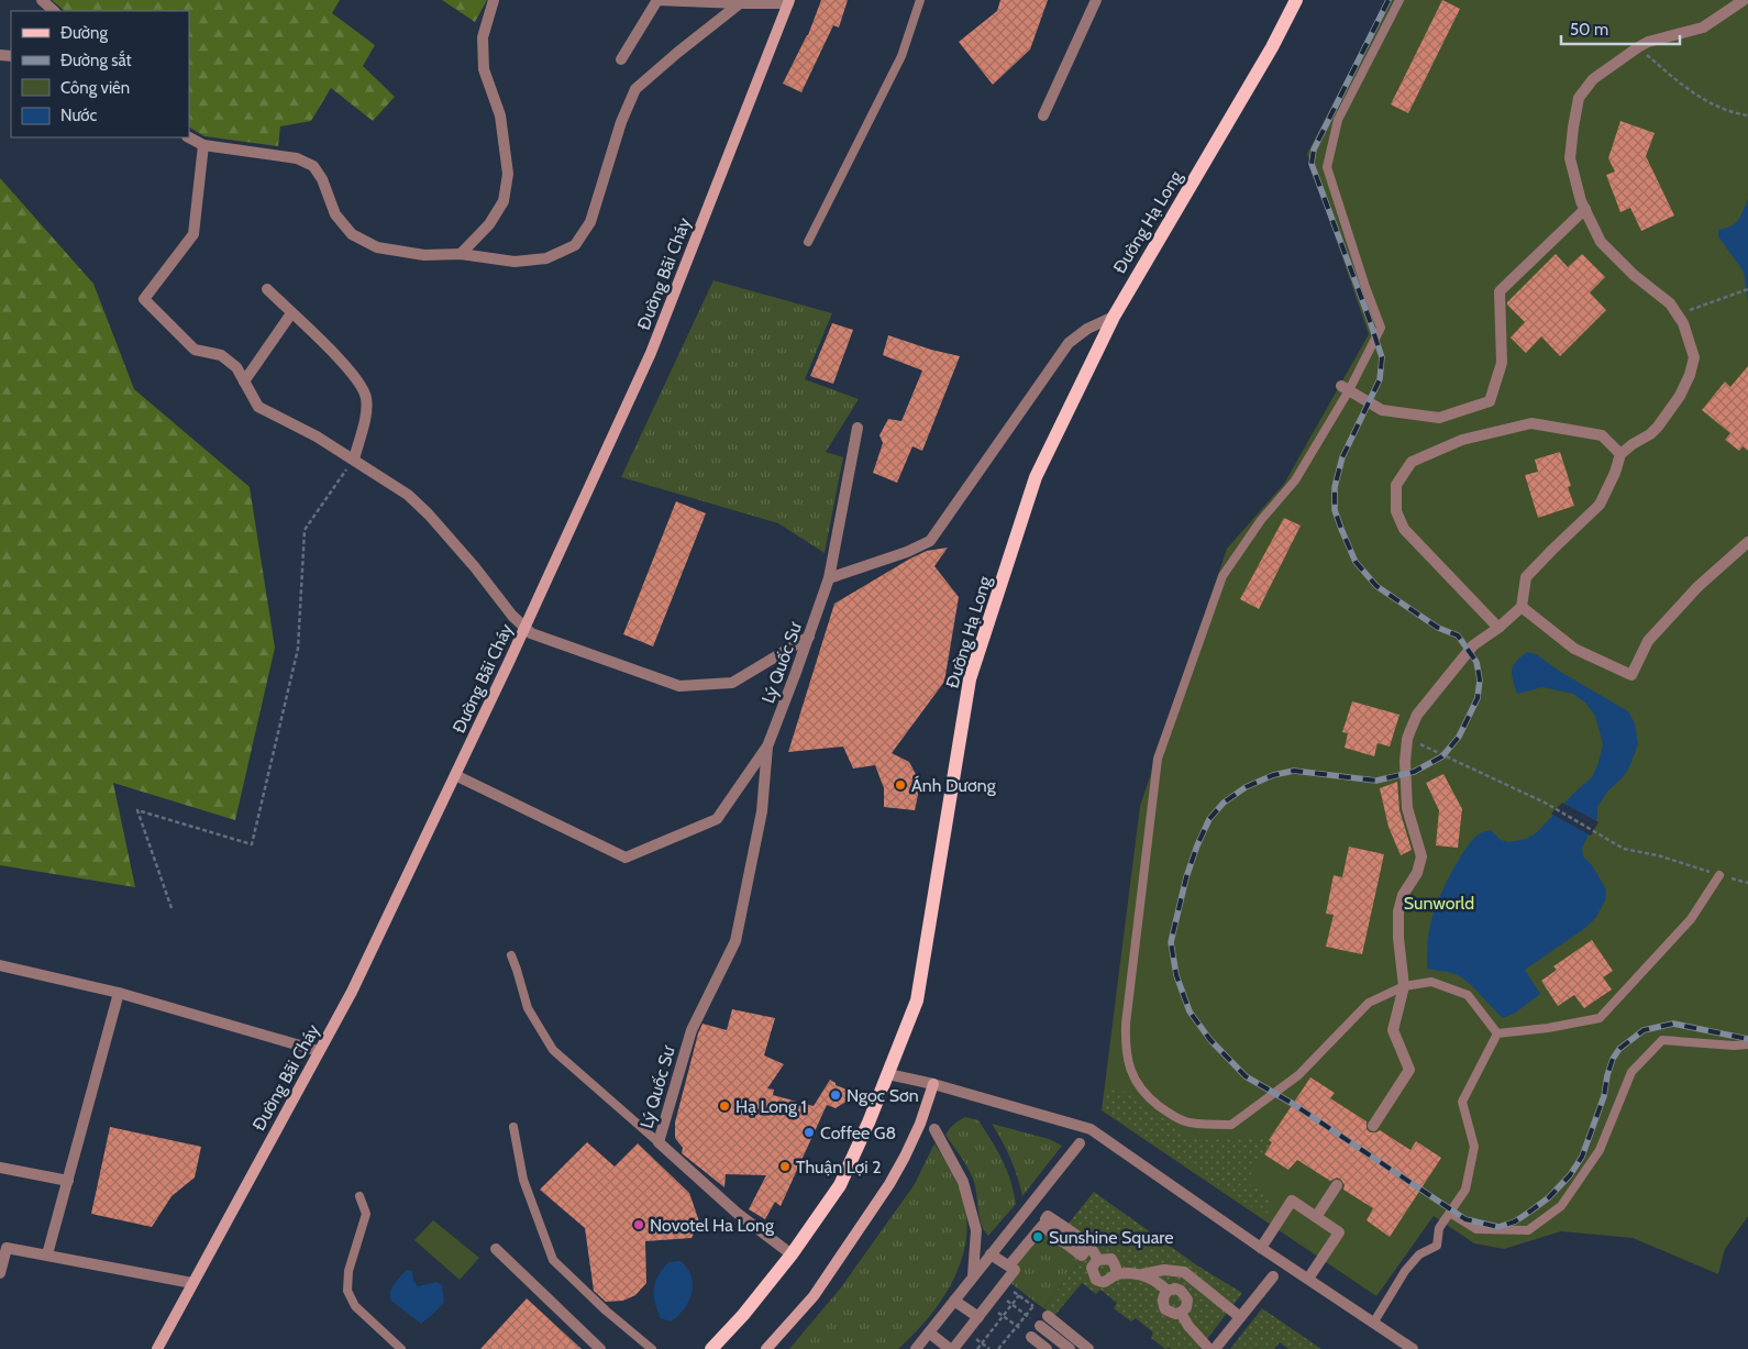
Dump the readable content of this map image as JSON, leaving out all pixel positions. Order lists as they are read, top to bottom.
{
  "streets": {
    "main road": ["Đường Hạ Long", "Đường Bãi Cháy"],
    "street": ["Lý Quốc Sư"]
  },
  "parks": ["Sunworld"],
  "places": [
    "Ánh Dương",
    "Ngọc Sơn",
    "Hạ Long 1",
    "Coffee G8",
    "Thuận Lợi 2",
    "Novotel Ha Long",
    "Sunshine Square"
  ],
  "legend": [
    "Đường",
    "Đường sắt",
    "Công viên",
    "Nước"
  ],
  "scale_bar": "50 m"
}
